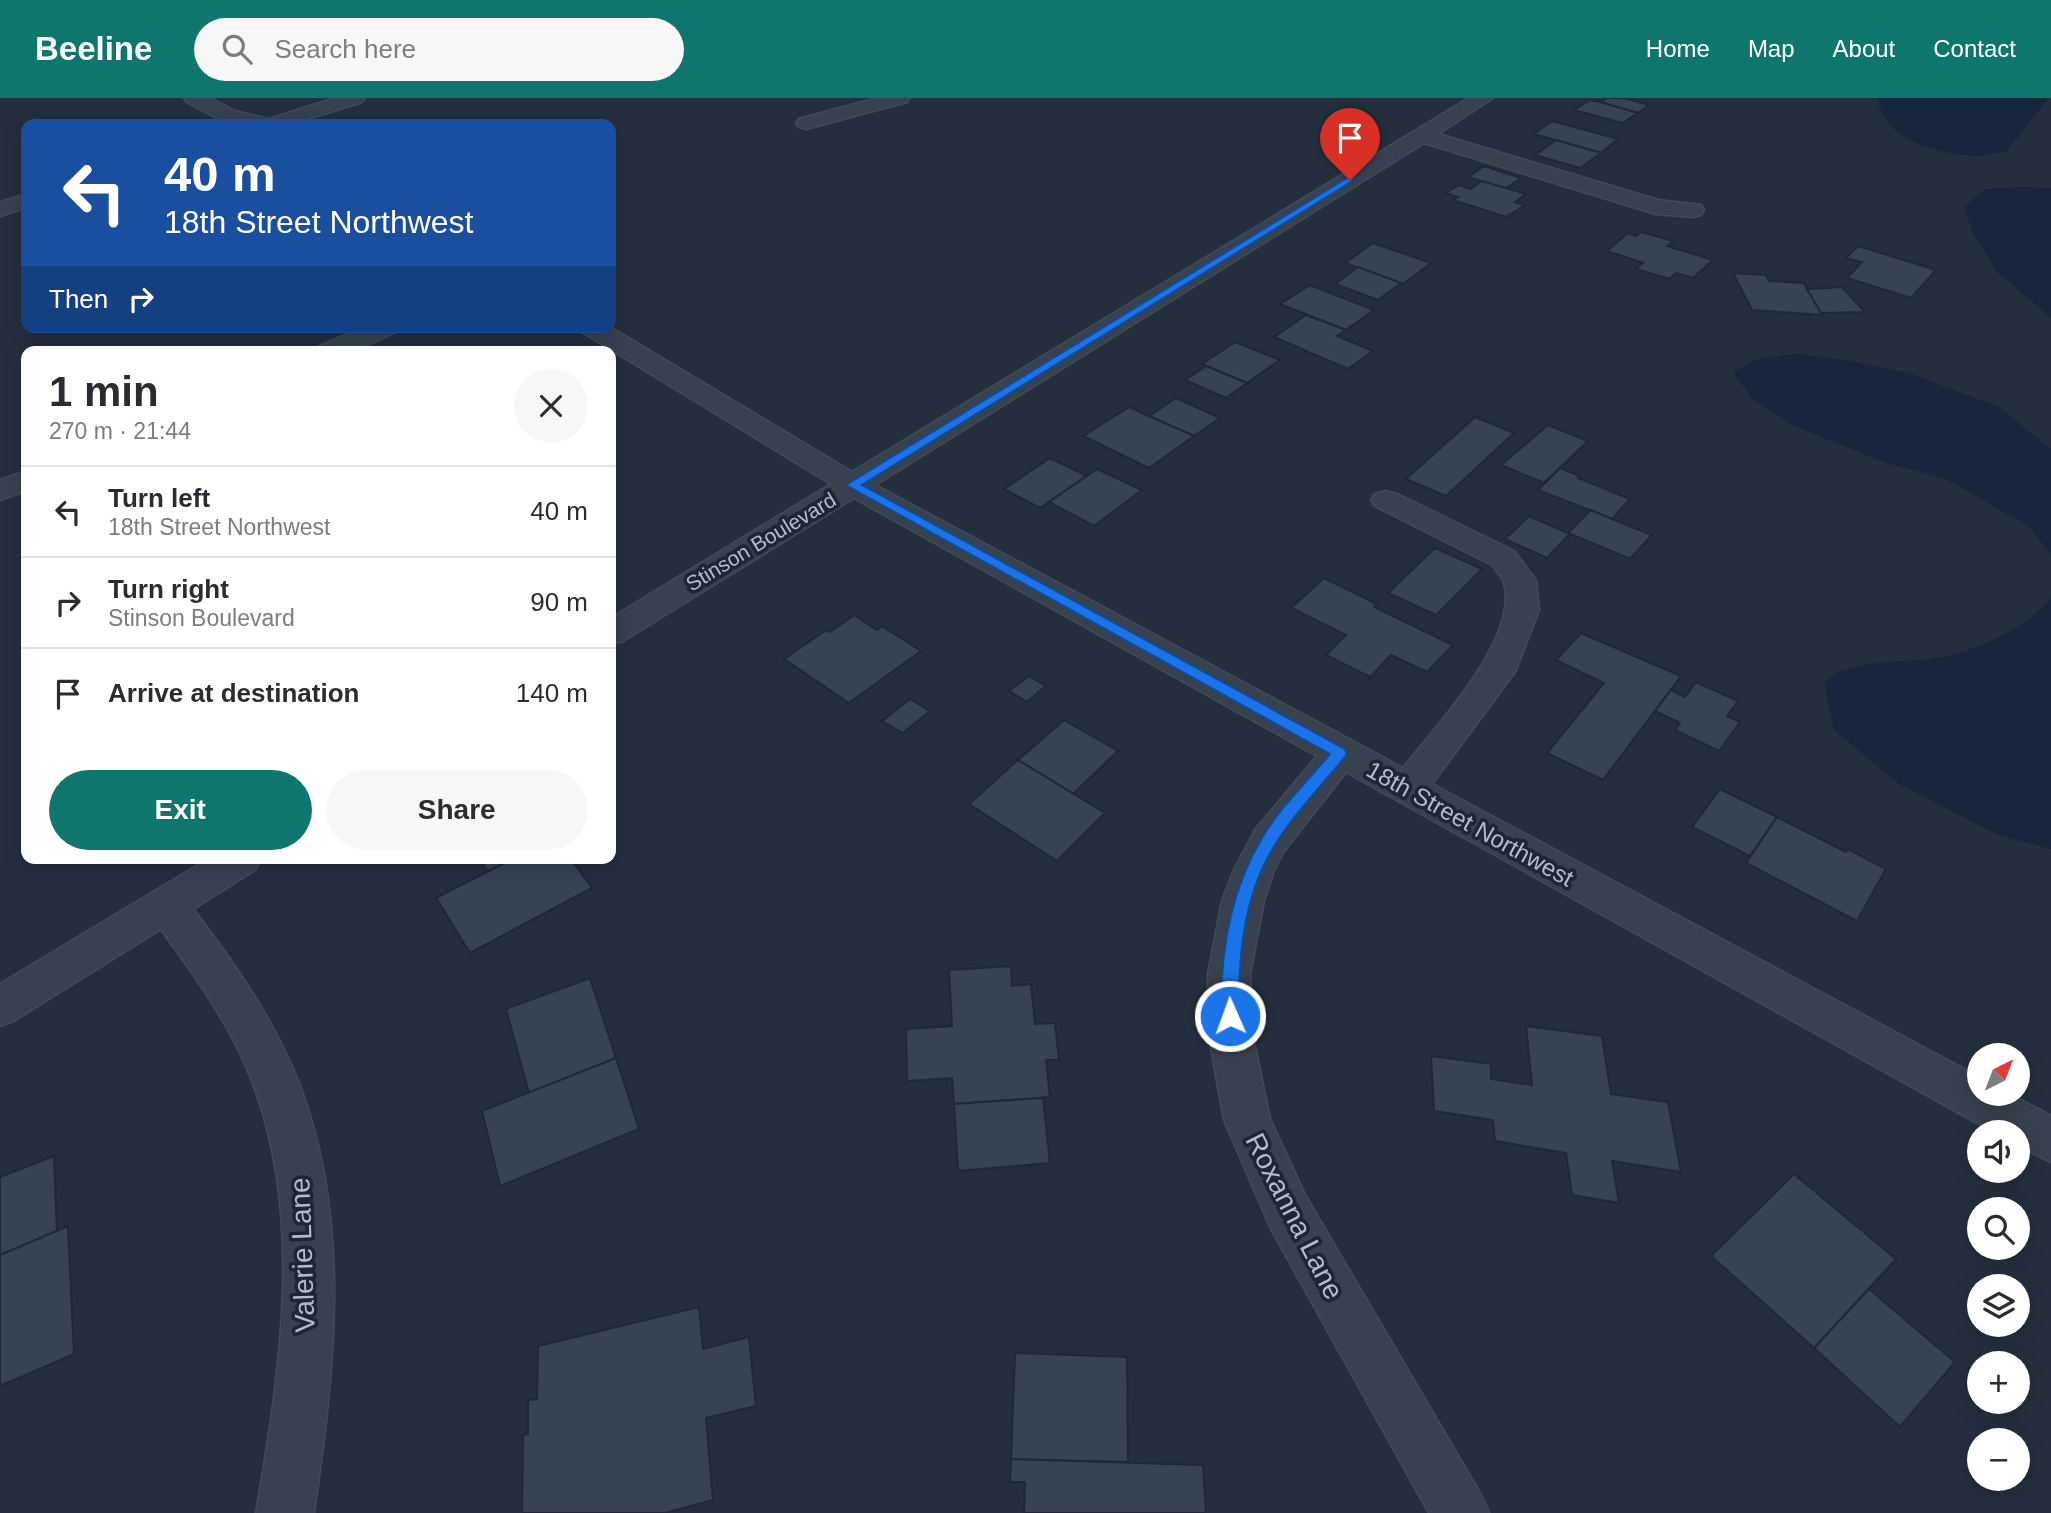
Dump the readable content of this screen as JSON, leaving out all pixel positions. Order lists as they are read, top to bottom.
{
  "streets": {
    "street": [
      "Stinson Boulevard",
      "18th Street Northwest",
      "Roxanna Lane",
      "Valerie Lane"
    ]
  },
  "crossings": [
    ["Stinson Boulevard", "18th Street Northwest"],
    ["18th Street Northwest", "Roxanna Lane"]
  ],
  "north": "top right",
  "page": {
    "header": "Beeline",
    "search": "Search here",
    "nav": [
      "Home",
      "Map",
      "About",
      "Contact"
    ],
    "turn": ["40 m", "18th Street Northwest"],
    "then": "Then",
    "heading": ["1 min", "270 m · 21:44"],
    "list": [
      {
        "name": "Turn left",
        "note": "18th Street Northwest",
        "value": "40 m"
      },
      {
        "name": "Turn right",
        "note": "Stinson Boulevard",
        "value": "90 m"
      },
      {
        "name": "Arrive at destination",
        "value": "140 m"
      }
    ],
    "buttons": ["Exit", "Share"],
    "map_buttons": ["+", "−"]
  }
}
